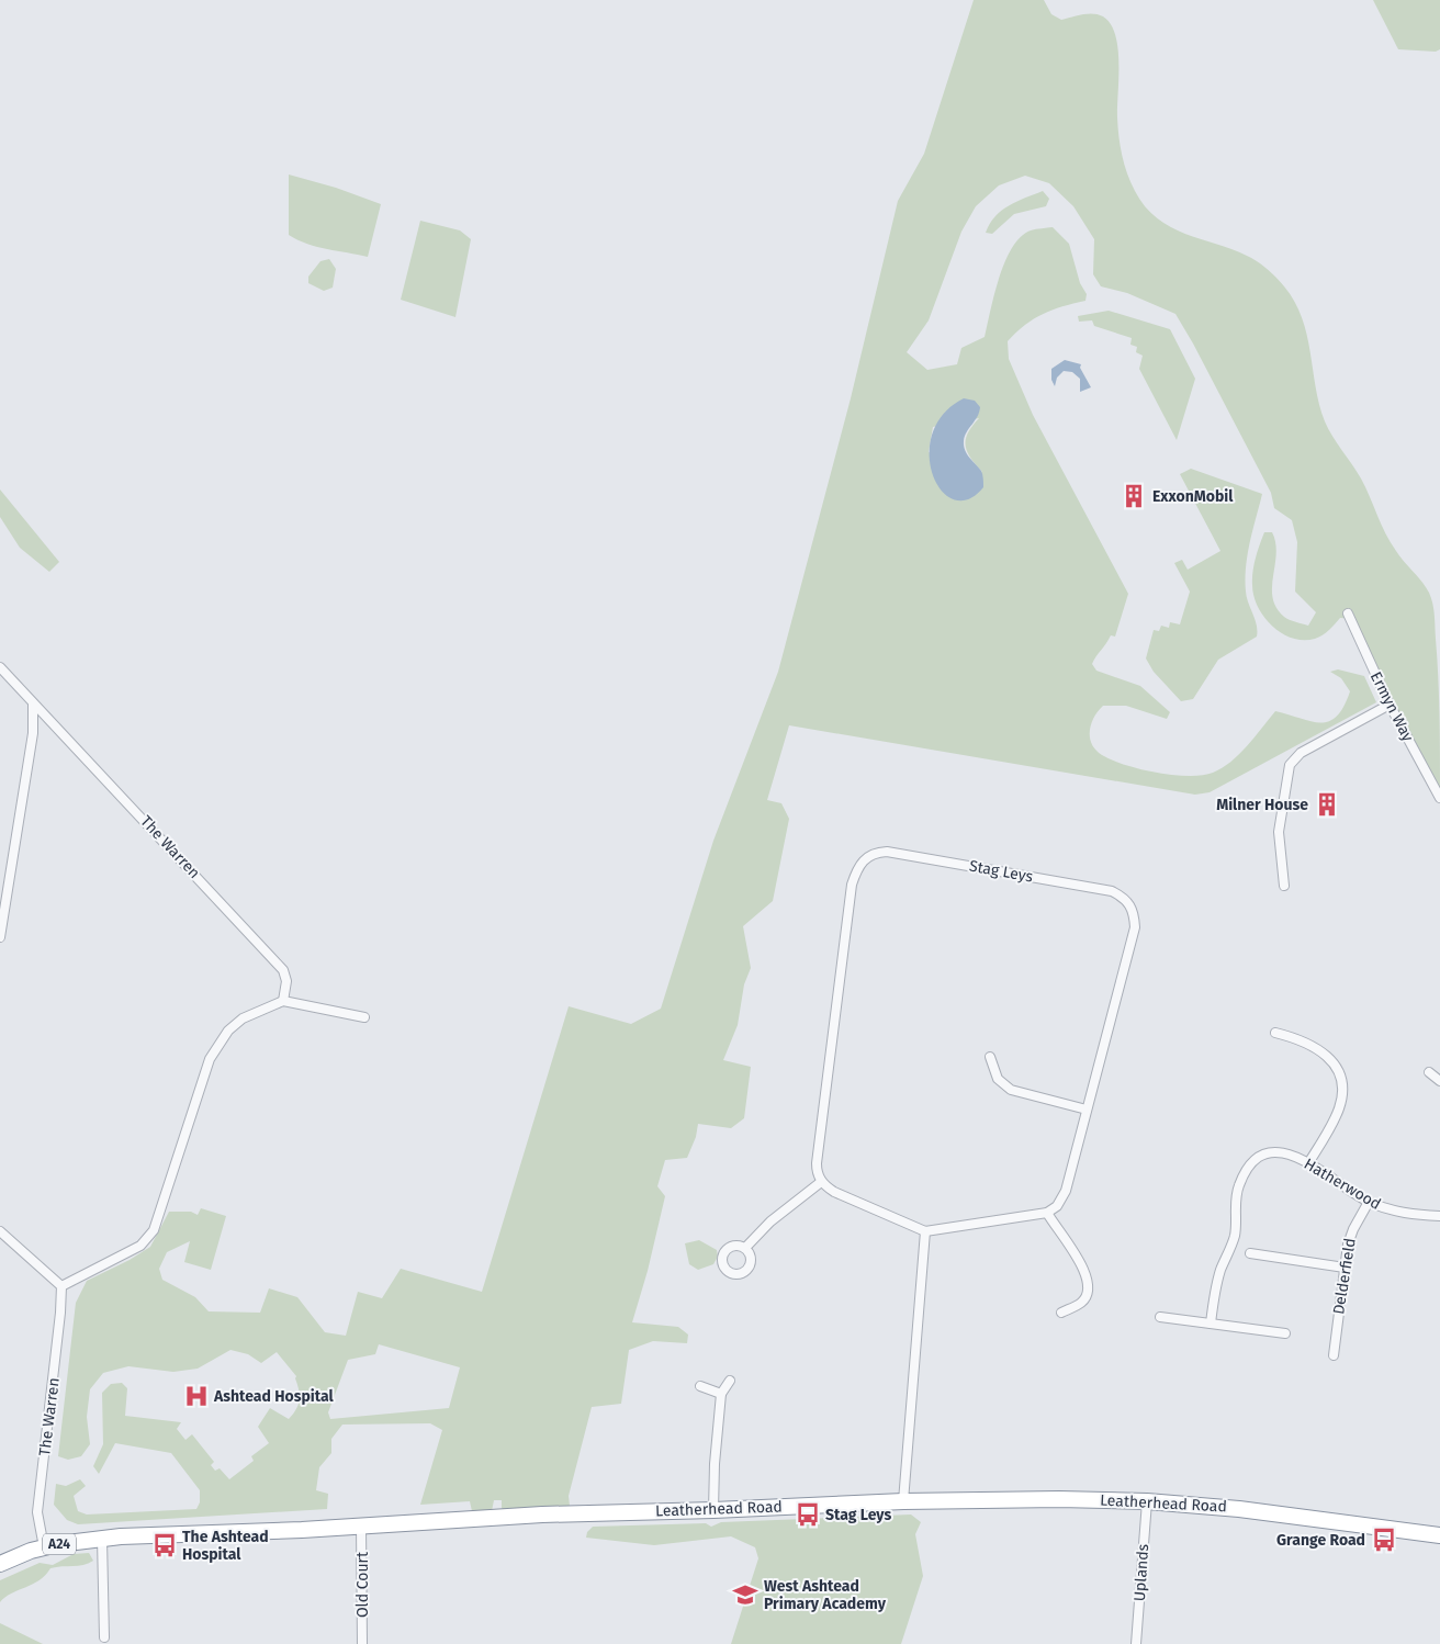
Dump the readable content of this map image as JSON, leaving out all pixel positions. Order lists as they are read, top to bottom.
{
  "streets": {
    "highway": ["Leatherhead Road", "A24"],
    "street": [
      "Ermyn Way",
      "The Warren",
      "Stag Leys",
      "Hatherwood",
      "Delderfield",
      "Uplands",
      "Old Court"
    ]
  },
  "crossings": [
    ["The Warren", "Leatherhead Road"],
    ["Hatherwood", "Delderfield"],
    ["Leatherhead Road", "Uplands"],
    ["Leatherhead Road", "Old Court"]
  ],
  "places": {
    "building": ["ExxonMobil", "Milner House"],
    "hospital": ["Ashtead Hospital"],
    "bus stop": ["Stag Leys", "Grange Road", "The Ashtead Hospital"],
    "school or university": ["West Ashtead Primary Academy"]
  }
}
